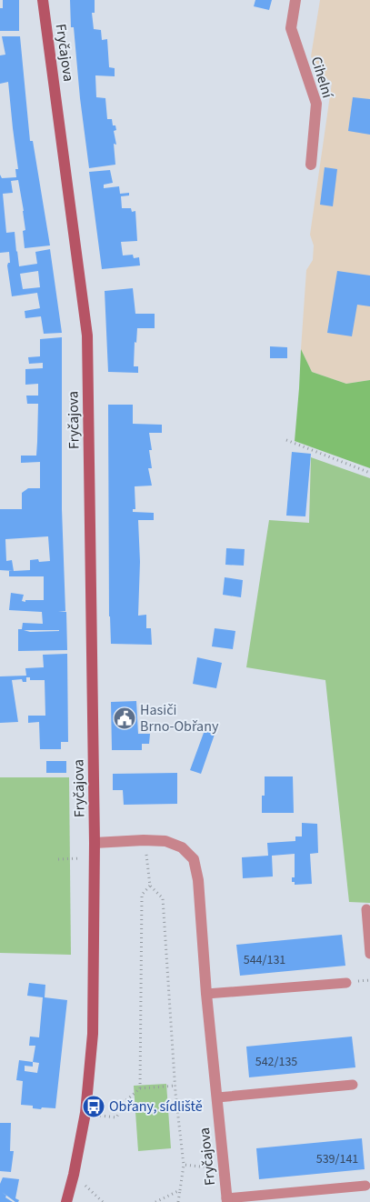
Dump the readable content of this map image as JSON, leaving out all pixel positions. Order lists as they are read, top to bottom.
{
  "streets": {
    "main road": ["Fryčajova"],
    "street": ["Cihelní"]
  },
  "places": {
    "public building": ["Hasiči Brno-Obřany"],
    "bus stop": ["Obřany, sídliště"]
  },
  "house_numbers": ["544/131", "542/135", "539/141"]
}
